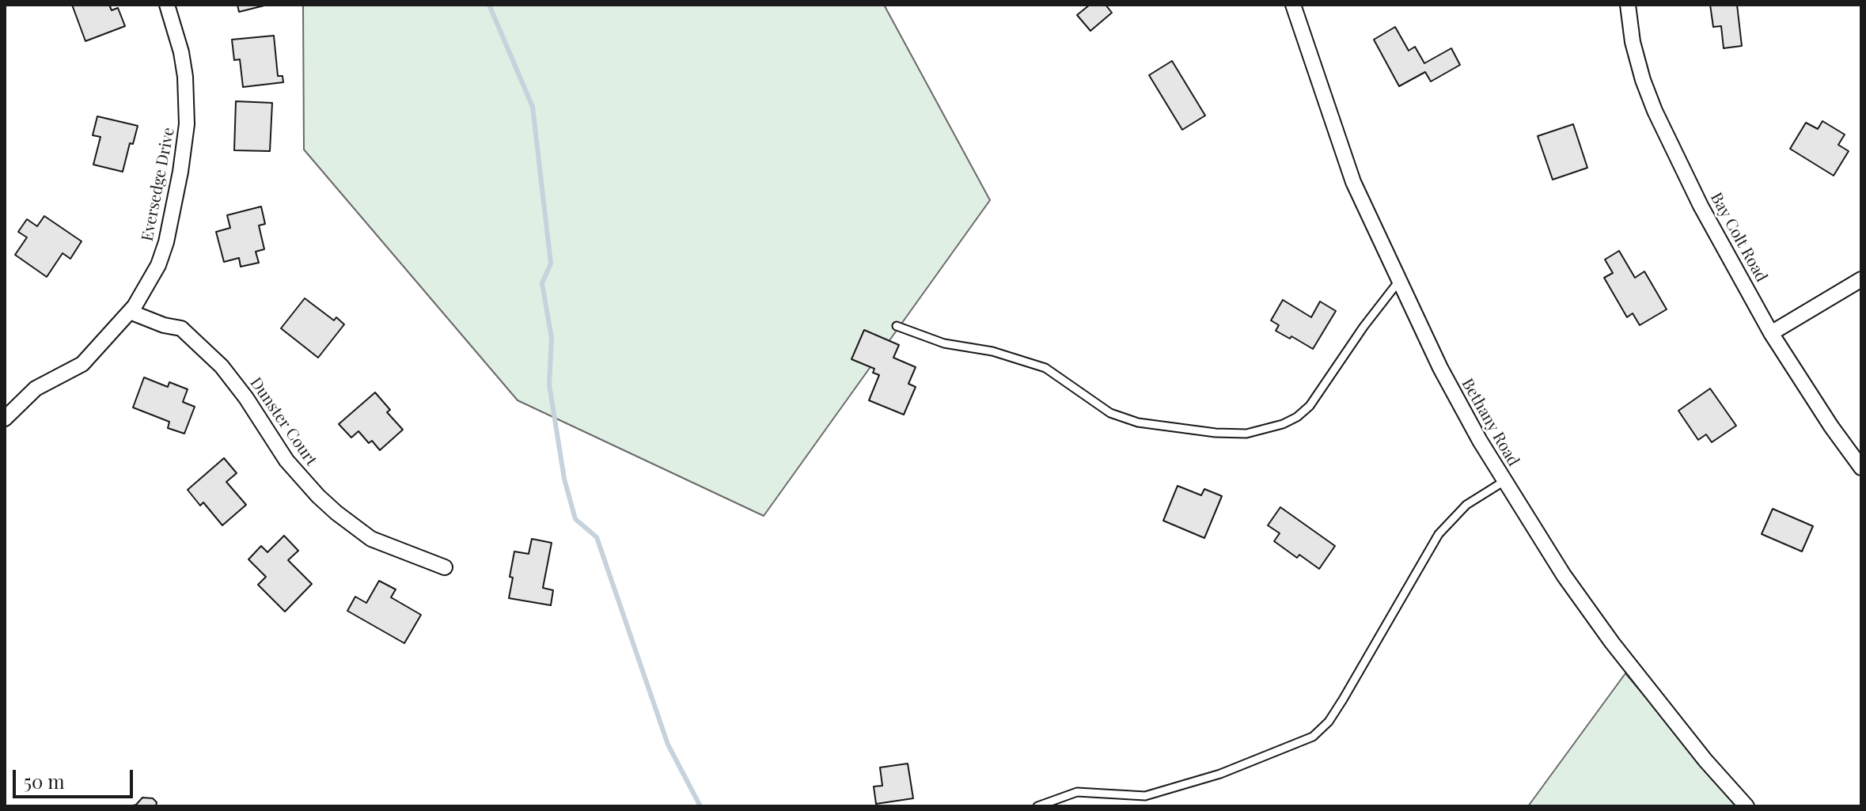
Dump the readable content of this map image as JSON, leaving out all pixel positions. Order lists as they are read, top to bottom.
{
  "streets": {
    "street": [
      "Eversedge Drive",
      "Bay Colt Road",
      "Dunster Court",
      "Bethany Road"
    ]
  },
  "crossings": [
    ["Eversedge Drive", "Dunster Court"]
  ],
  "scale_bar": "50 m"
}
